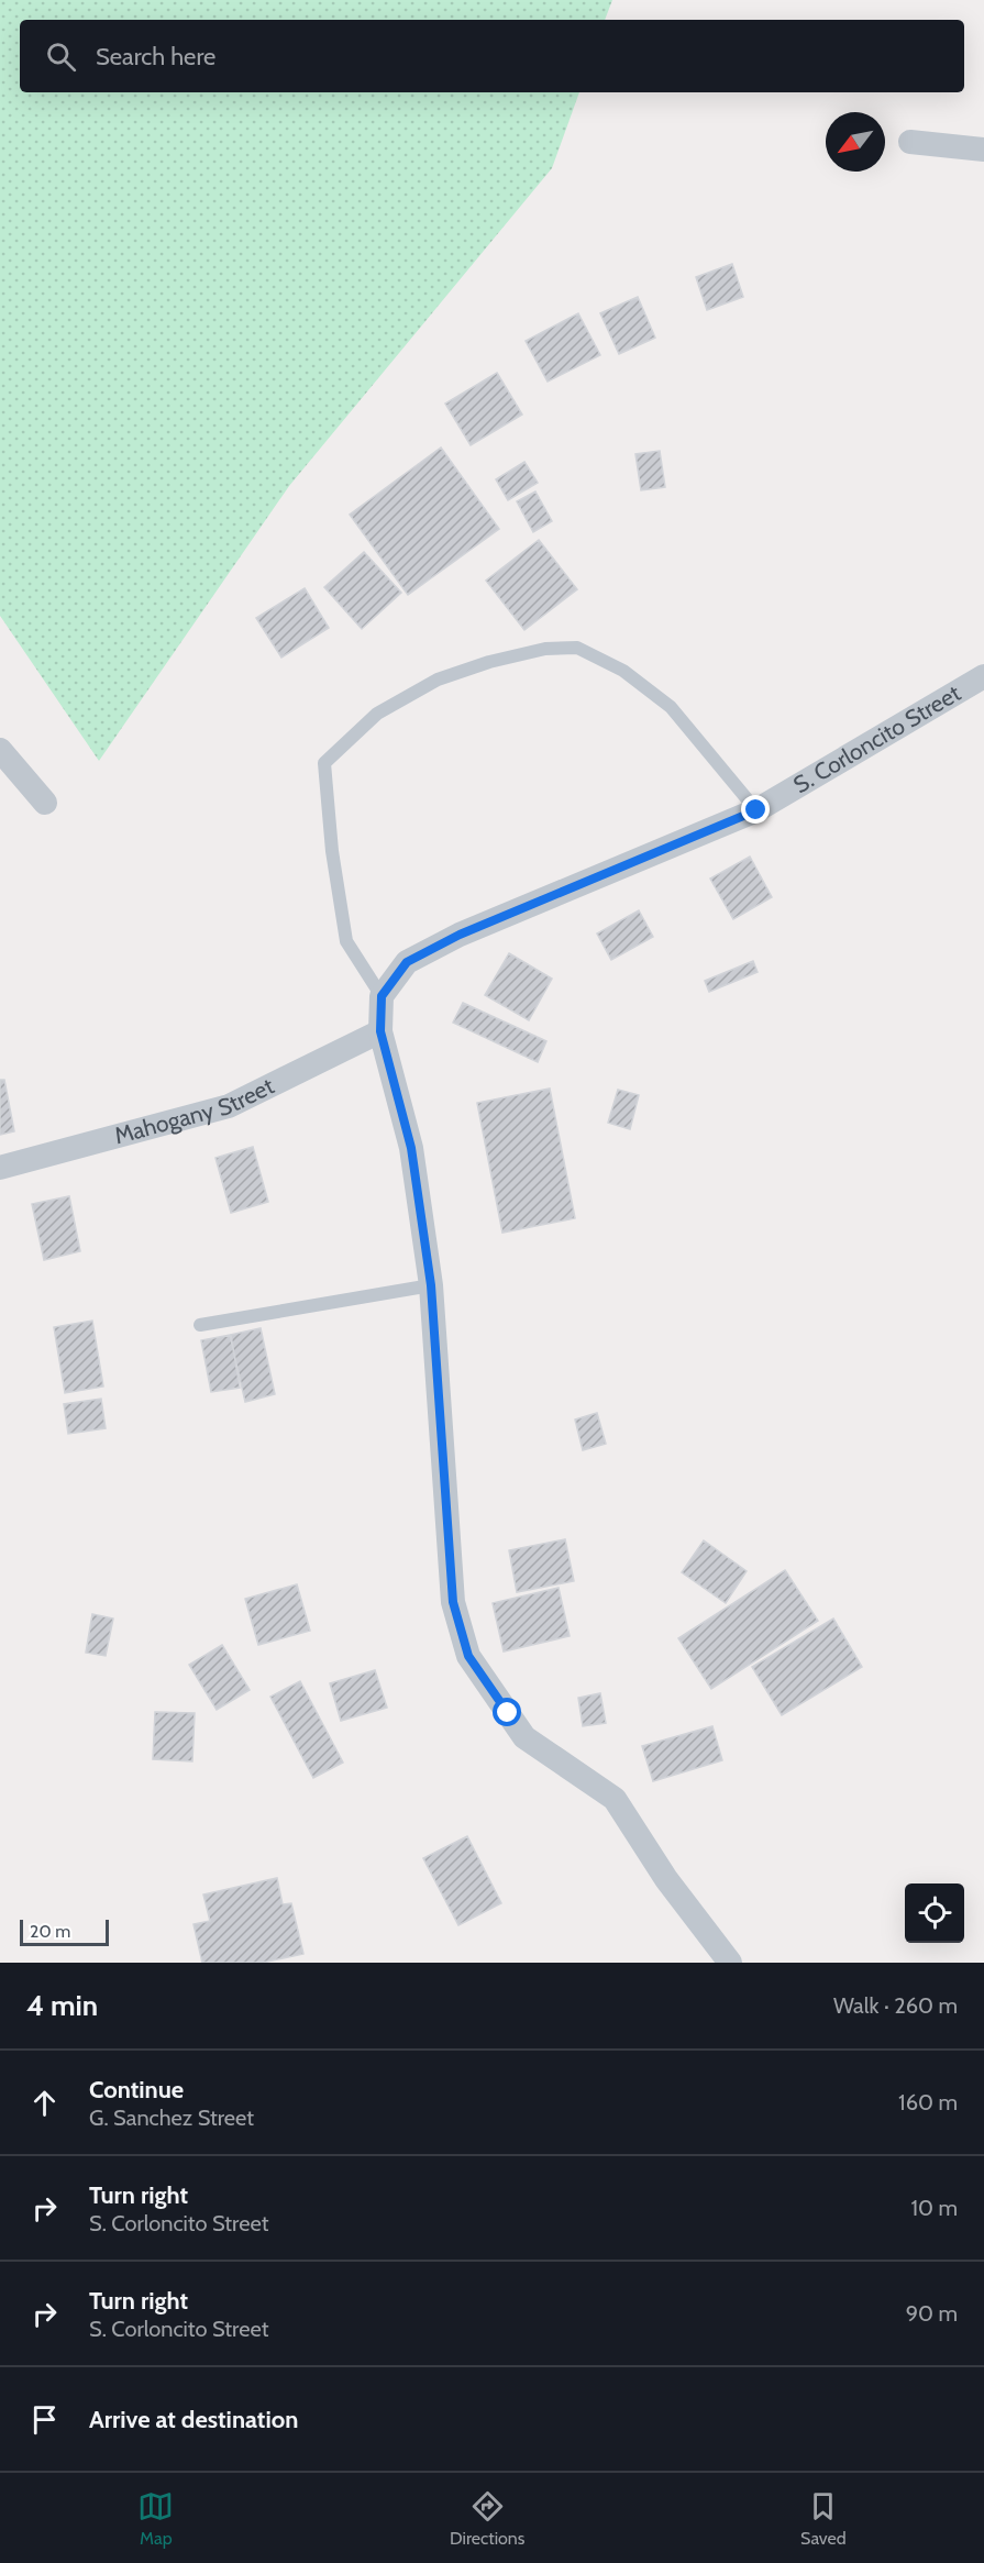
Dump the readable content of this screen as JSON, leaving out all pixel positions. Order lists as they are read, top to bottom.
{
  "streets": {
    "street": ["S. Corloncito Street", "Mahogany Street"]
  },
  "scale_bar": "20 m",
  "north": "bottom left",
  "page": {
    "search": "Search here",
    "scale": "20 m",
    "heading": ["4 min", "Walk · 260 m"],
    "list": [
      ["Continue", "G. Sanchez Street", "160 m"],
      ["Turn right", "S. Corloncito Street", "10 m"],
      ["Turn right", "S. Corloncito Street", "90 m"],
      "Arrive at destination"
    ],
    "nav": ["Map", "Directions", "Saved"]
  }
}
